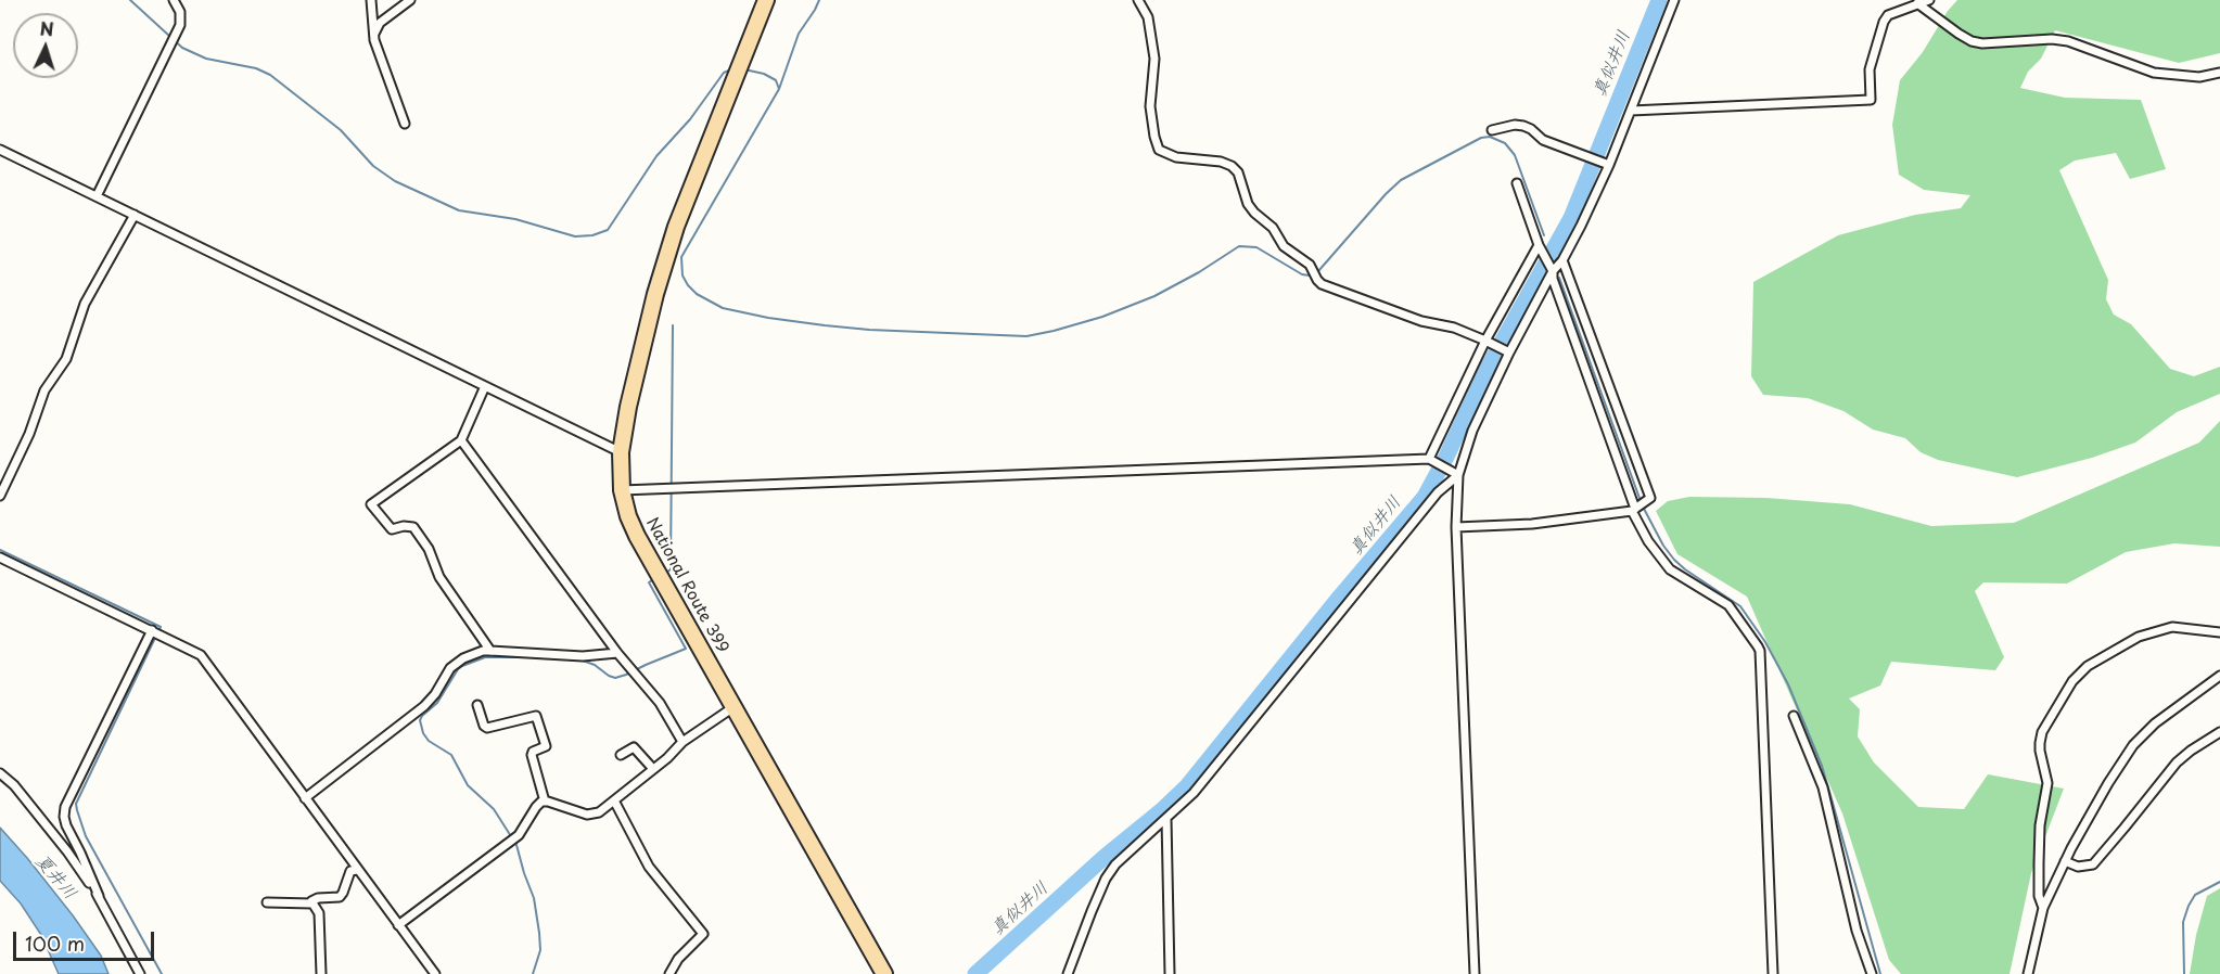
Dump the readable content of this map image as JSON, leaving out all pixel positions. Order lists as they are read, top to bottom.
{
  "streets": {
    "highway": ["National Route 399"]
  },
  "water": ["真似井川", "夏井川"],
  "scale_bar": "100 m",
  "north": "top"
}
